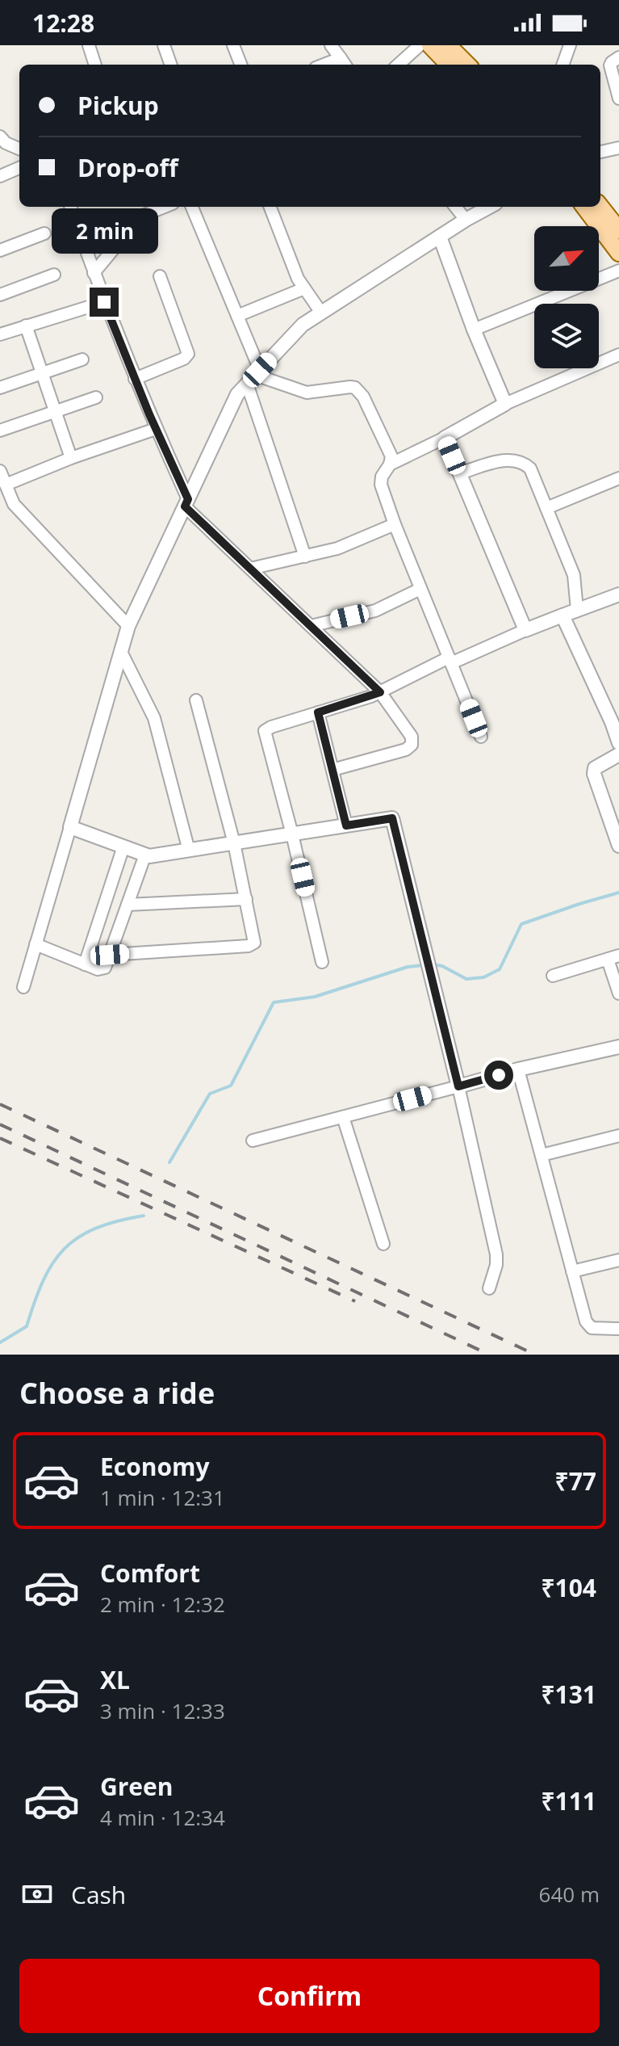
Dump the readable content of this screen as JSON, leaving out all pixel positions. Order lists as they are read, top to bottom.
{
  "north": "top right",
  "page": {
    "status": "12:28",
    "banner": ["Pickup", "Drop-off"],
    "bubble": "2 min",
    "heading": "Choose a ride",
    "list": [
      {
        "name": "Economy",
        "note": "1 min · 12:31",
        "value": "₹77"
      },
      {
        "name": "Comfort",
        "note": "2 min · 12:32",
        "value": "₹104"
      },
      {
        "name": "XL",
        "note": "3 min · 12:33",
        "value": "₹131"
      },
      {
        "name": "Green",
        "note": "4 min · 12:34",
        "value": "₹111"
      }
    ],
    "pay": ["Cash", "640 m"],
    "buttons": "Confirm"
  }
}
